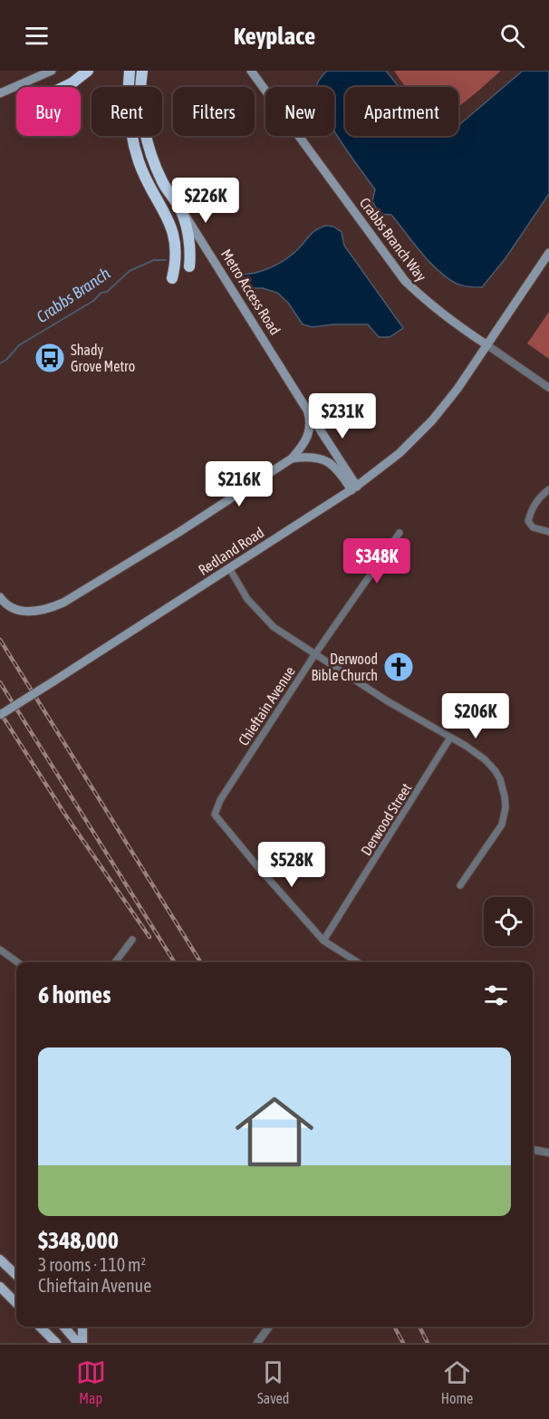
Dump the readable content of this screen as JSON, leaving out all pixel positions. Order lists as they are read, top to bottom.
{
  "streets": {
    "highway": ["Metro Access Road"],
    "main road": ["Crabbs Branch Way", "Redland Road"],
    "street": ["Chieftain Avenue", "Derwood Street"]
  },
  "crossings": [
    ["Crabbs Branch Way", "Redland Road"],
    ["Metro Access Road", "Redland Road"],
    ["Chieftain Avenue", "Derwood Street"]
  ],
  "water": ["Crabbs Branch"],
  "places": {
    "bus stop": ["Shady Grove Metro"],
    "church": ["Derwood Bible Church"]
  },
  "page": {
    "header": "Keyplace",
    "chip": [
      "Buy",
      "Rent",
      "Filters",
      "New",
      "Apartment"
    ],
    "price": [
      "$226K",
      "$231K",
      "$216K",
      "$348K",
      "$206K",
      "$528K"
    ],
    "heading": "6 homes",
    "list": [
      {
        "name": "$348,000",
        "note": "3 rooms · 110 m² · Chieftain Avenue"
      }
    ],
    "tabs": ["Map", "Saved", "Home"]
  }
}
